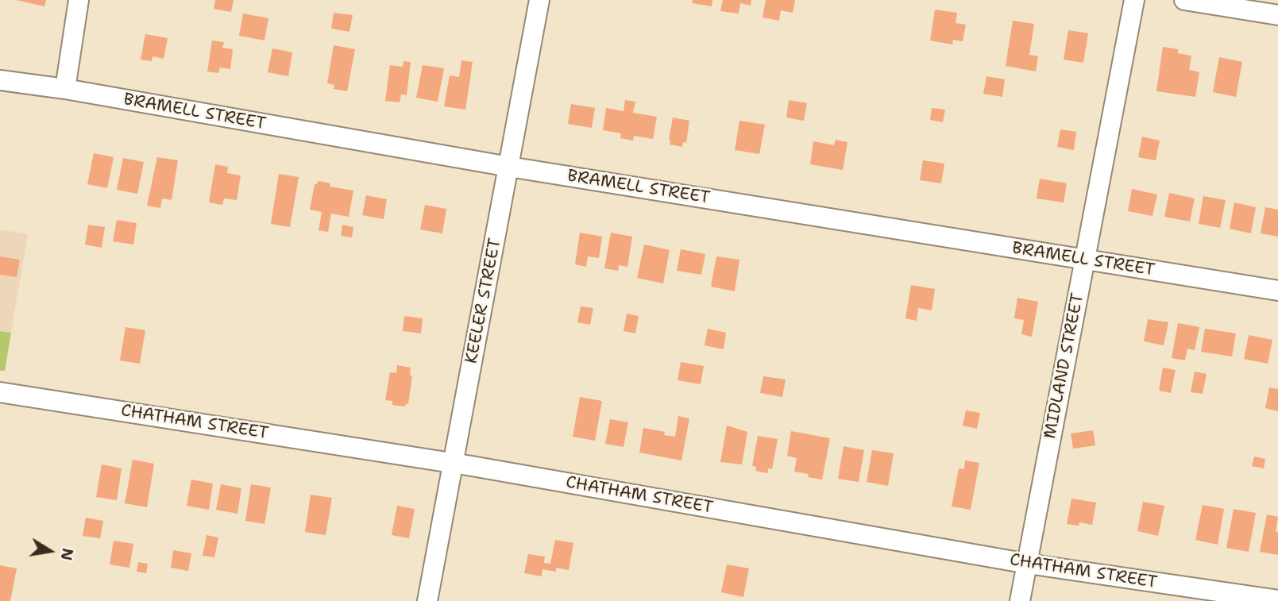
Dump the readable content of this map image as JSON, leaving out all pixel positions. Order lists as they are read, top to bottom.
{
  "streets": {
    "street": [
      "BRAMELL STREET",
      "KEELER STREET",
      "MIDLAND STREET",
      "CHATHAM STREET"
    ]
  },
  "crossings": [
    ["BRAMELL STREET", "KEELER STREET"],
    ["BRAMELL STREET", "MIDLAND STREET"],
    ["KEELER STREET", "CHATHAM STREET"],
    ["MIDLAND STREET", "CHATHAM STREET"]
  ],
  "north": "right"
}
